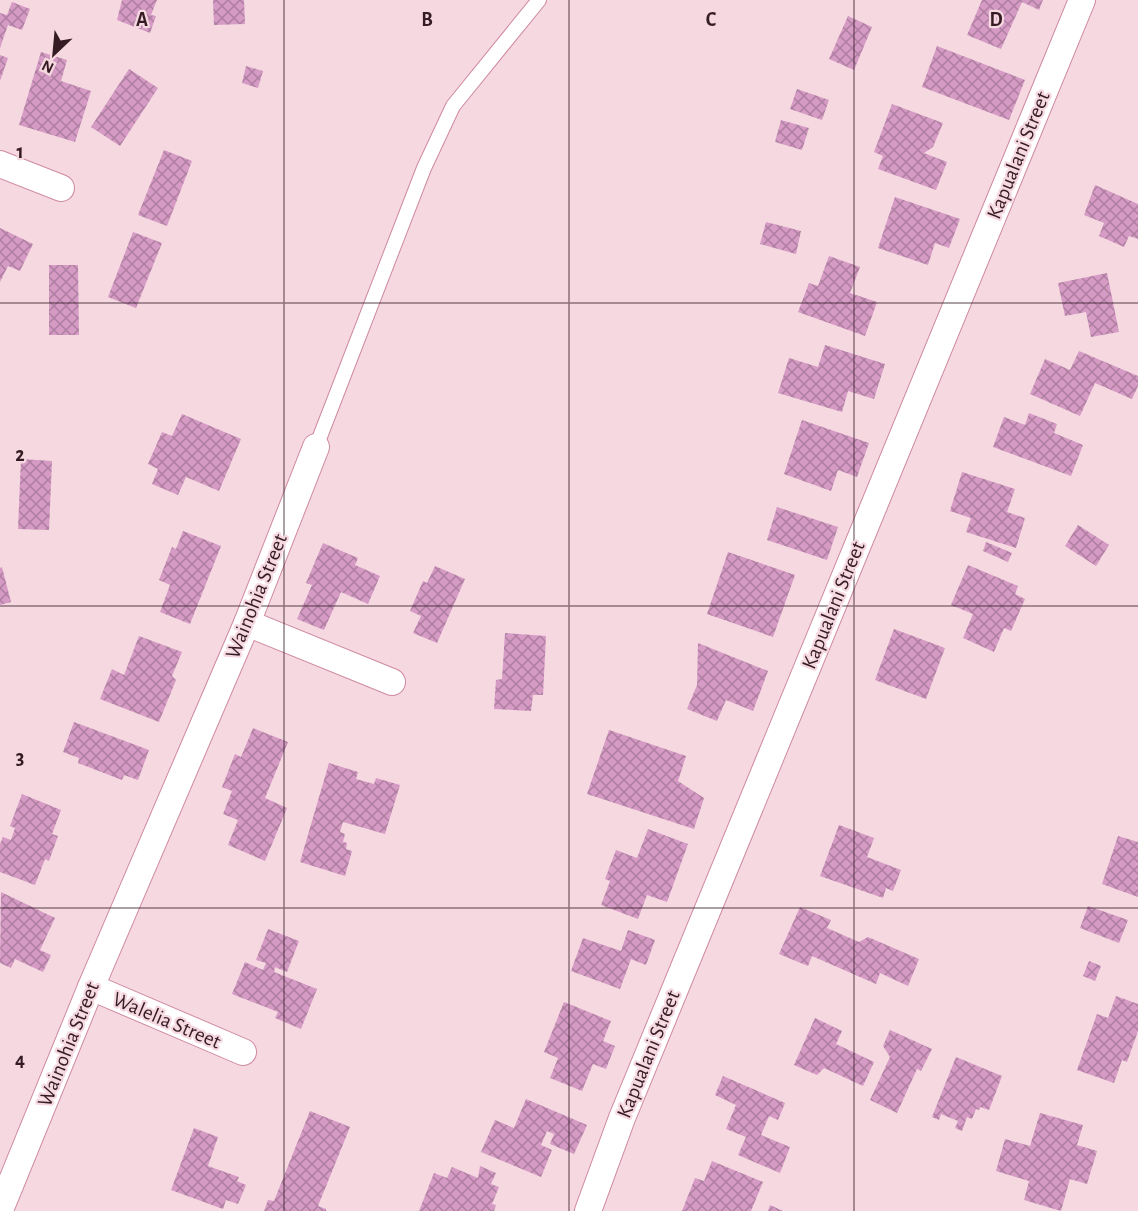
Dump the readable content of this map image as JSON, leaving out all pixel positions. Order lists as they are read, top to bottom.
{
  "streets": {
    "street": ["Kapualani Street", "Wainohia Street", "Walelia Street"]
  },
  "crossings": [
    ["Wainohia Street", "Walelia Street"]
  ],
  "north": "bottom left",
  "grid": {
    "columns": [
      "A",
      "B",
      "C",
      "D"
    ],
    "rows": [
      "1",
      "2",
      "3",
      "4"
    ]
  }
}
